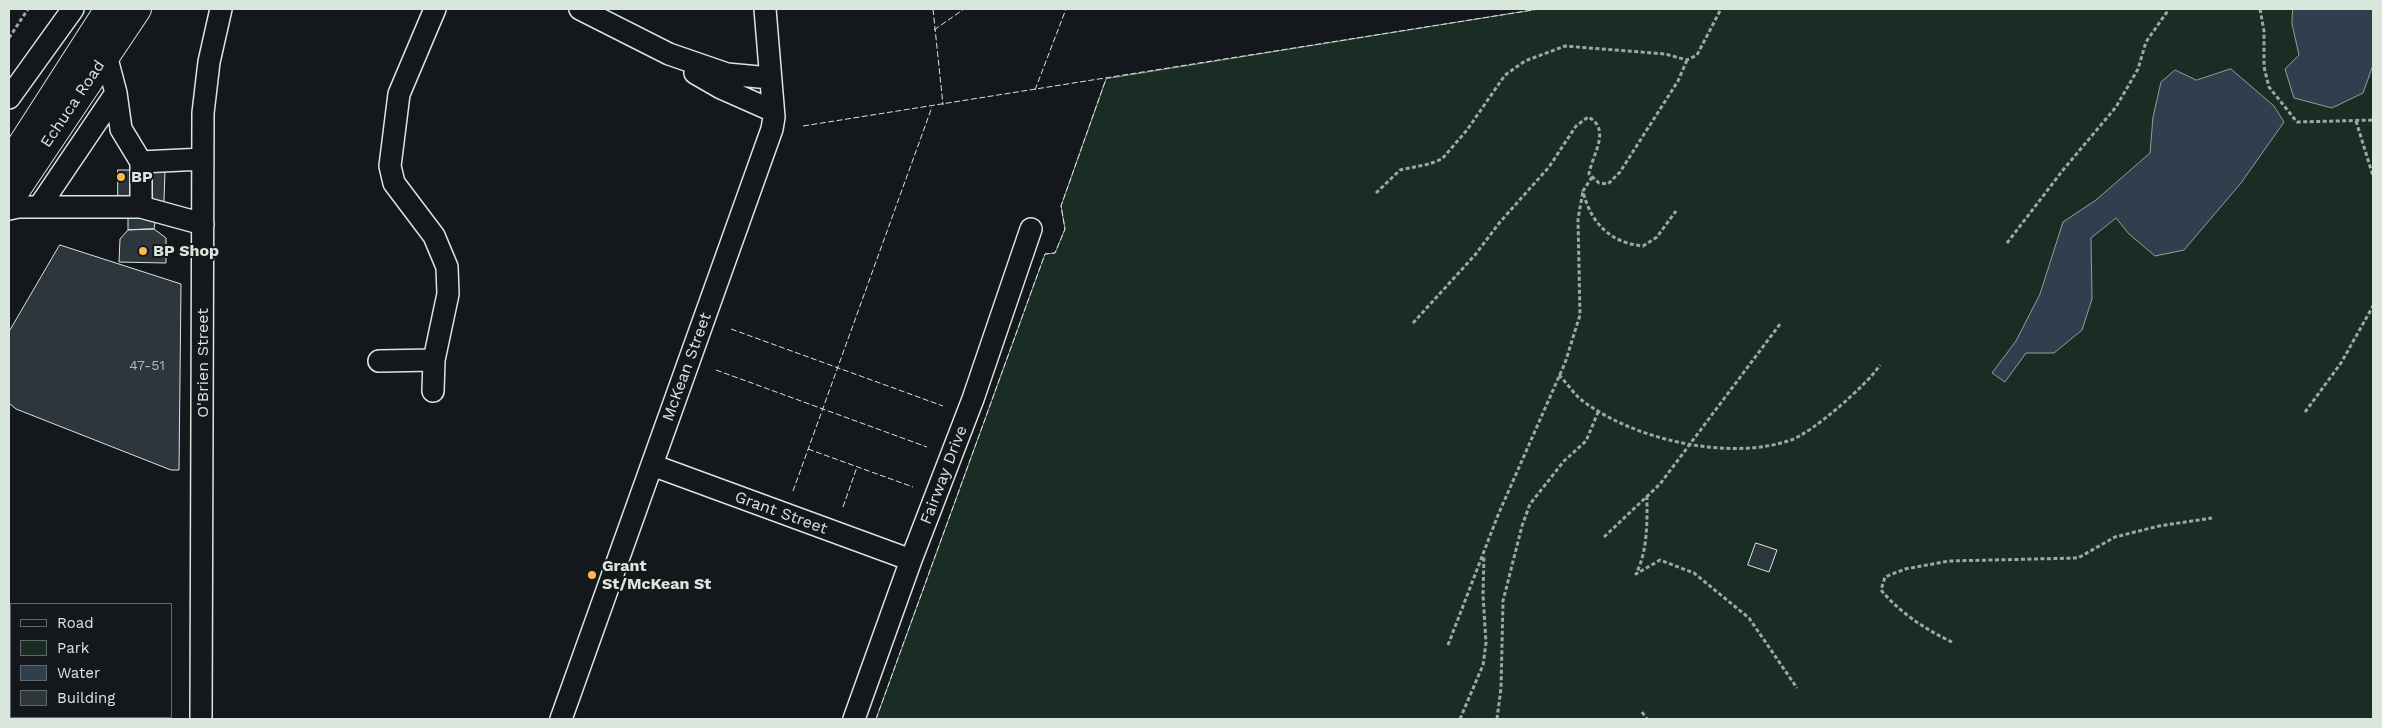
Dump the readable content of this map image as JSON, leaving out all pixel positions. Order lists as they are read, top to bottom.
{
  "streets": {
    "main road": ["Echuca Road"],
    "street": [
      "O'Brien Street",
      "McKean Street",
      "Fairway Drive",
      "Grant Street"
    ]
  },
  "crossings": [
    ["McKean Street", "Grant Street"],
    ["Fairway Drive", "Grant Street"]
  ],
  "places": ["BP", "BP Shop", "Grant St/McKean St"],
  "house_numbers": ["47-51"],
  "legend": [
    "Road",
    "Park",
    "Water",
    "Building"
  ]
}
